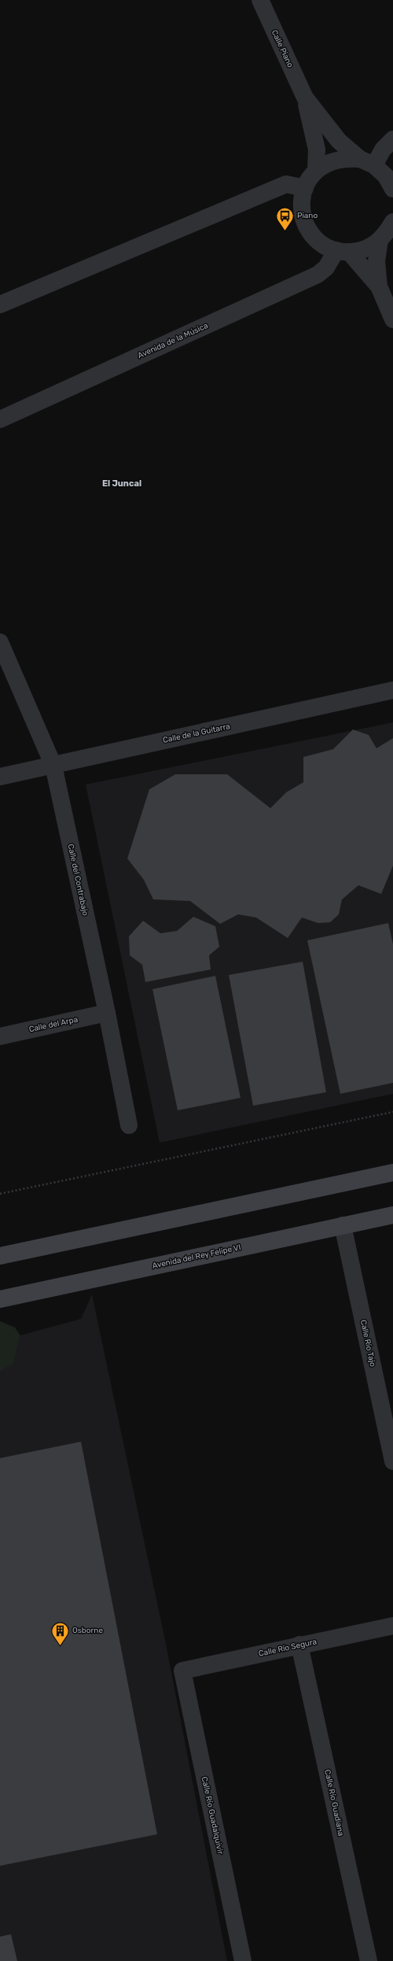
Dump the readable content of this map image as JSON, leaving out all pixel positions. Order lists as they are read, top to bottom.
{
  "streets": {
    "main road": ["Avenida del Rey Felipe VI"],
    "street": [
      "Calle Piano",
      "Avenida de la Música",
      "Calle de la Guitarra",
      "Calle del Contrabajo",
      "Calle del Arpa",
      "Calle Río Tajo",
      "Calle Río Segura",
      "Calle Río Guadiana",
      "Calle Río Guadalquivir"
    ]
  },
  "crossings": [
    ["Calle de la Guitarra", "Calle del Contrabajo"],
    ["Calle del Contrabajo", "Calle del Arpa"],
    ["Avenida del Rey Felipe VI", "Calle Río Tajo"],
    ["Calle Río Segura", "Calle Río Guadiana"],
    ["Calle Río Segura", "Calle Río Guadalquivir"]
  ],
  "districts": ["El Juncal"],
  "places": {
    "bus stop": ["Piano"],
    "building": ["Osborne"]
  }
}
